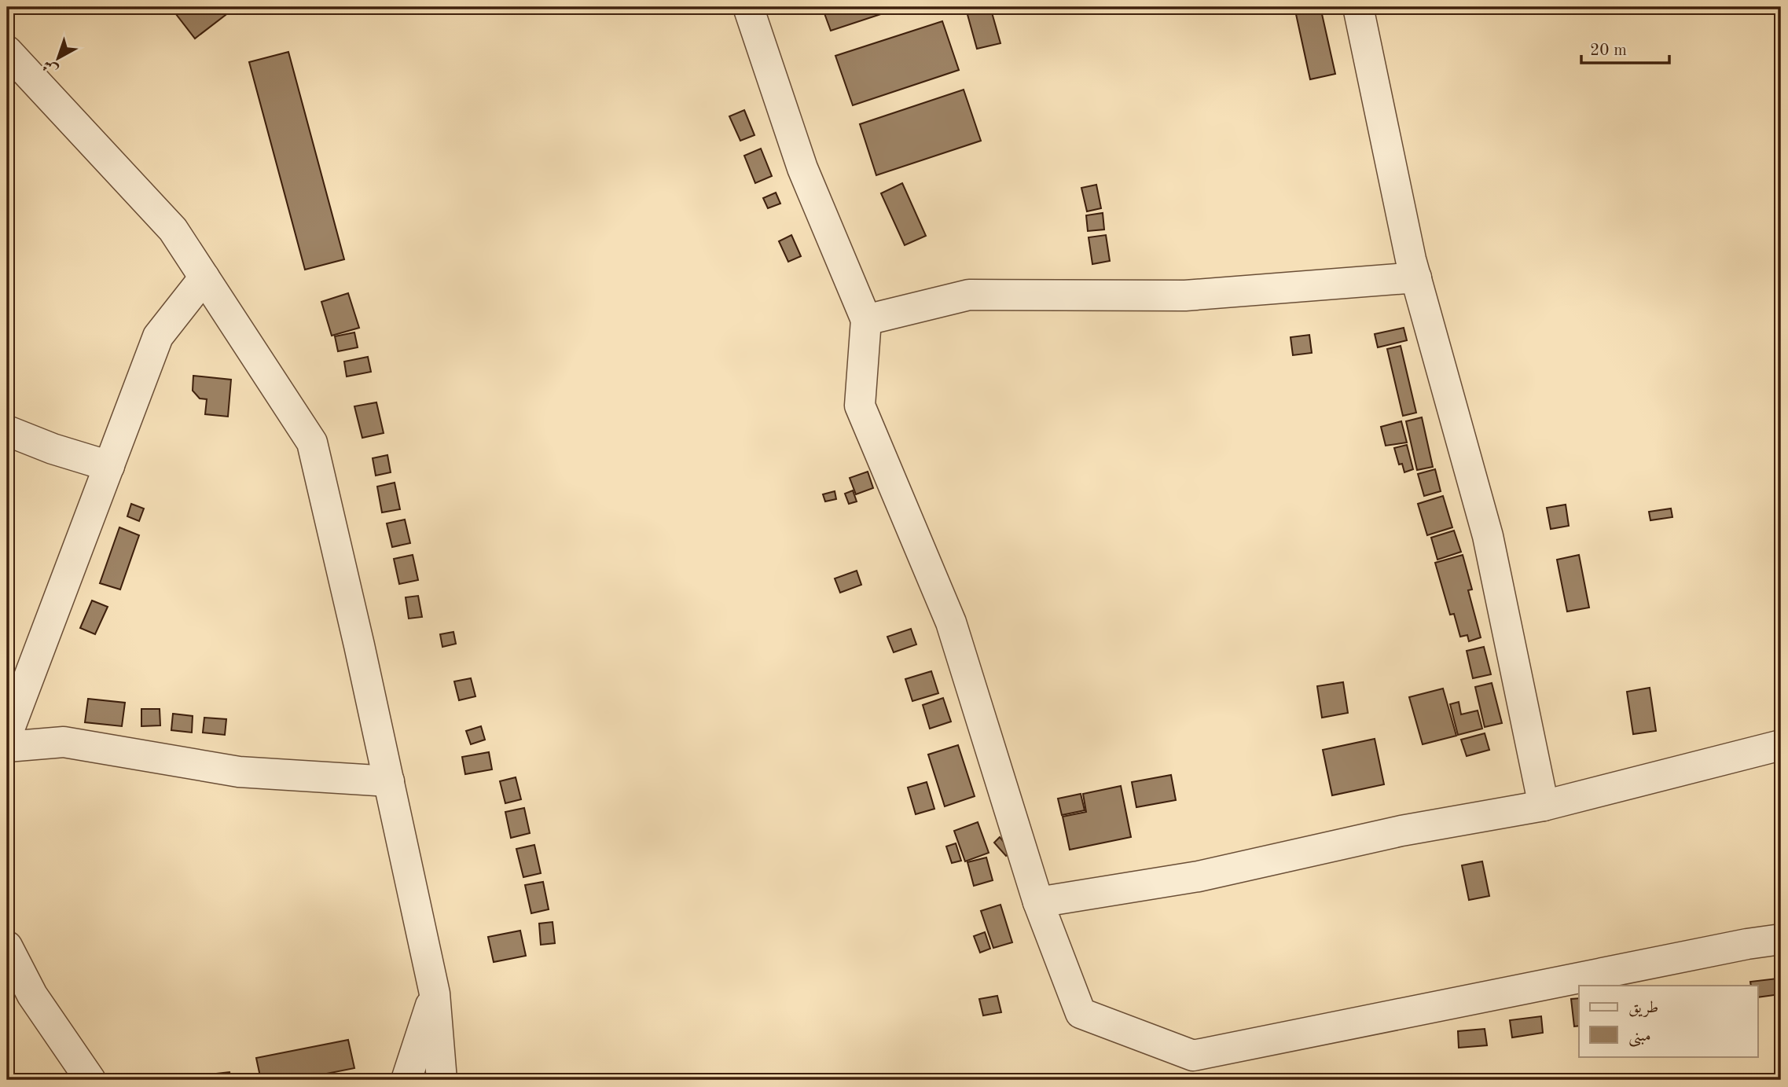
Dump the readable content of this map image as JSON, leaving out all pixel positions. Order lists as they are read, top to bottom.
{
  "legend": ["طريق", "مبنى"],
  "scale_bar": "20 m",
  "north": "bottom left"
}
